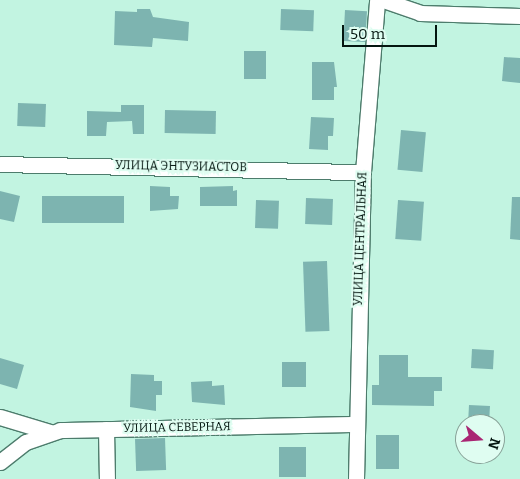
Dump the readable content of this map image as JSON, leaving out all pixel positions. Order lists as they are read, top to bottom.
{
  "streets": {
    "street": ["УЛИЦА ЭНТУЗИАСТОВ", "УЛИЦА ЦЕНТРАЛЬНАЯ"]
  },
  "crossings": [
    ["УЛИЦА ЭНТУЗИАСТОВ", "УЛИЦА ЦЕНТРАЛЬНАЯ"]
  ],
  "scale_bar": "50 m",
  "north": "right"
}
